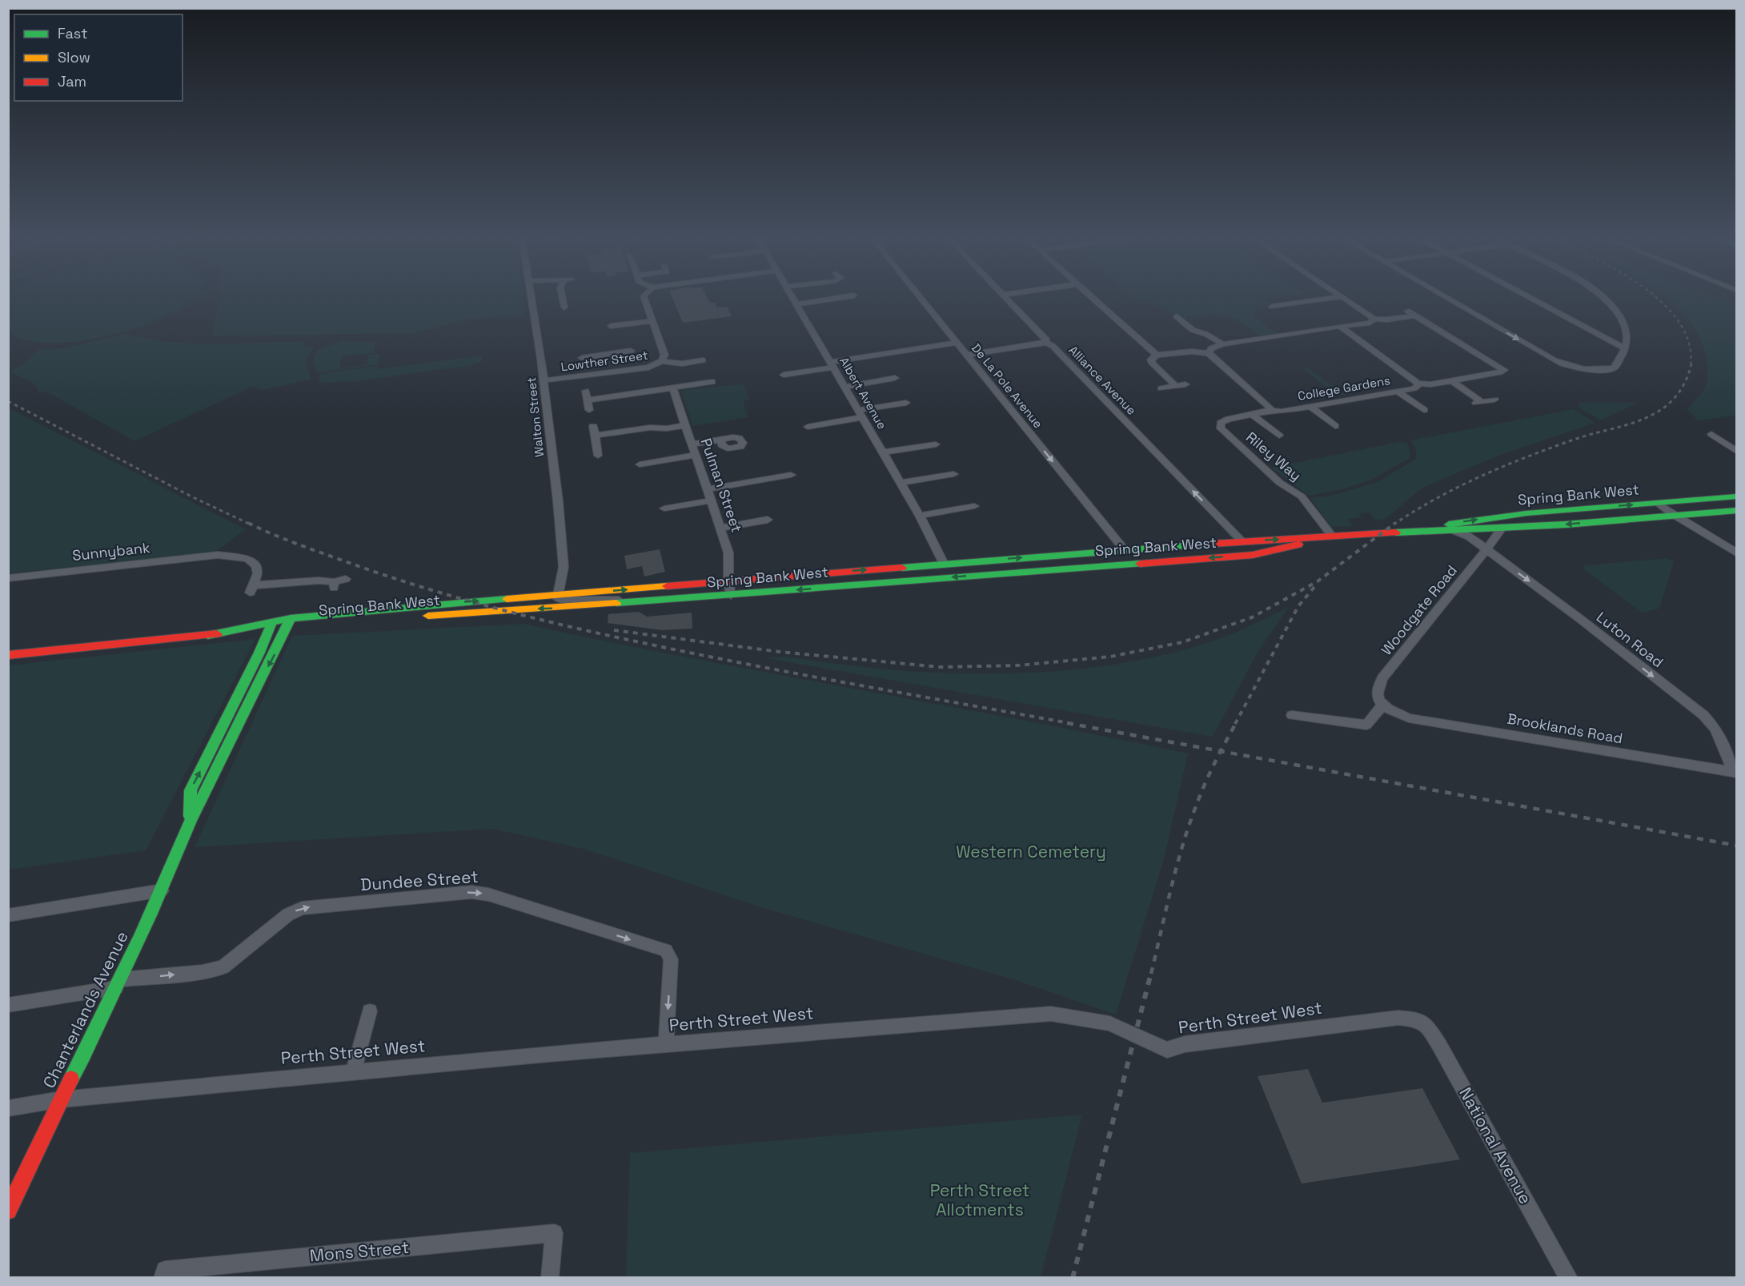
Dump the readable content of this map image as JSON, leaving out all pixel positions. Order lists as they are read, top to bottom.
{
  "streets": {
    "street": [
      "Lowther Street",
      "Alliance Avenue",
      "De La Pole Avenue",
      "College Gardens",
      "Albert Avenue",
      "Walton Street",
      "Riley Way",
      "Pulman Street",
      "Spring Bank West",
      "Sunnybank",
      "Woodgate Road",
      "Luton Road",
      "Brooklands Road",
      "Dundee Street",
      "Chanterlands Avenue",
      "Perth Street West",
      "National Avenue",
      "Mons Street"
    ]
  },
  "crossings": [
    ["Lowther Street", "Walton Street"],
    ["Alliance Avenue", "Spring Bank West"],
    ["De La Pole Avenue", "Spring Bank West"],
    ["College Gardens", "Riley Way"],
    ["Albert Avenue", "Spring Bank West"],
    ["Walton Street", "Spring Bank West"],
    ["Riley Way", "Spring Bank West"],
    ["Pulman Street", "Spring Bank West"],
    ["Spring Bank West", "Woodgate Road"],
    ["Spring Bank West", "Luton Road"],
    ["Spring Bank West", "Chanterlands Avenue"],
    ["Woodgate Road", "Luton Road"],
    ["Woodgate Road", "Brooklands Road"],
    ["Luton Road", "Brooklands Road"],
    ["Dundee Street", "Chanterlands Avenue"],
    ["Dundee Street", "Perth Street West"],
    ["Chanterlands Avenue", "Perth Street West"],
    ["Perth Street West", "National Avenue"]
  ],
  "one_way": ["De La Pole Avenue", "Luton Road", "Dundee Street"],
  "parks": ["Western Cemetery", "Perth Street Allotments"],
  "legend": ["Fast", "Slow", "Jam"]
}
